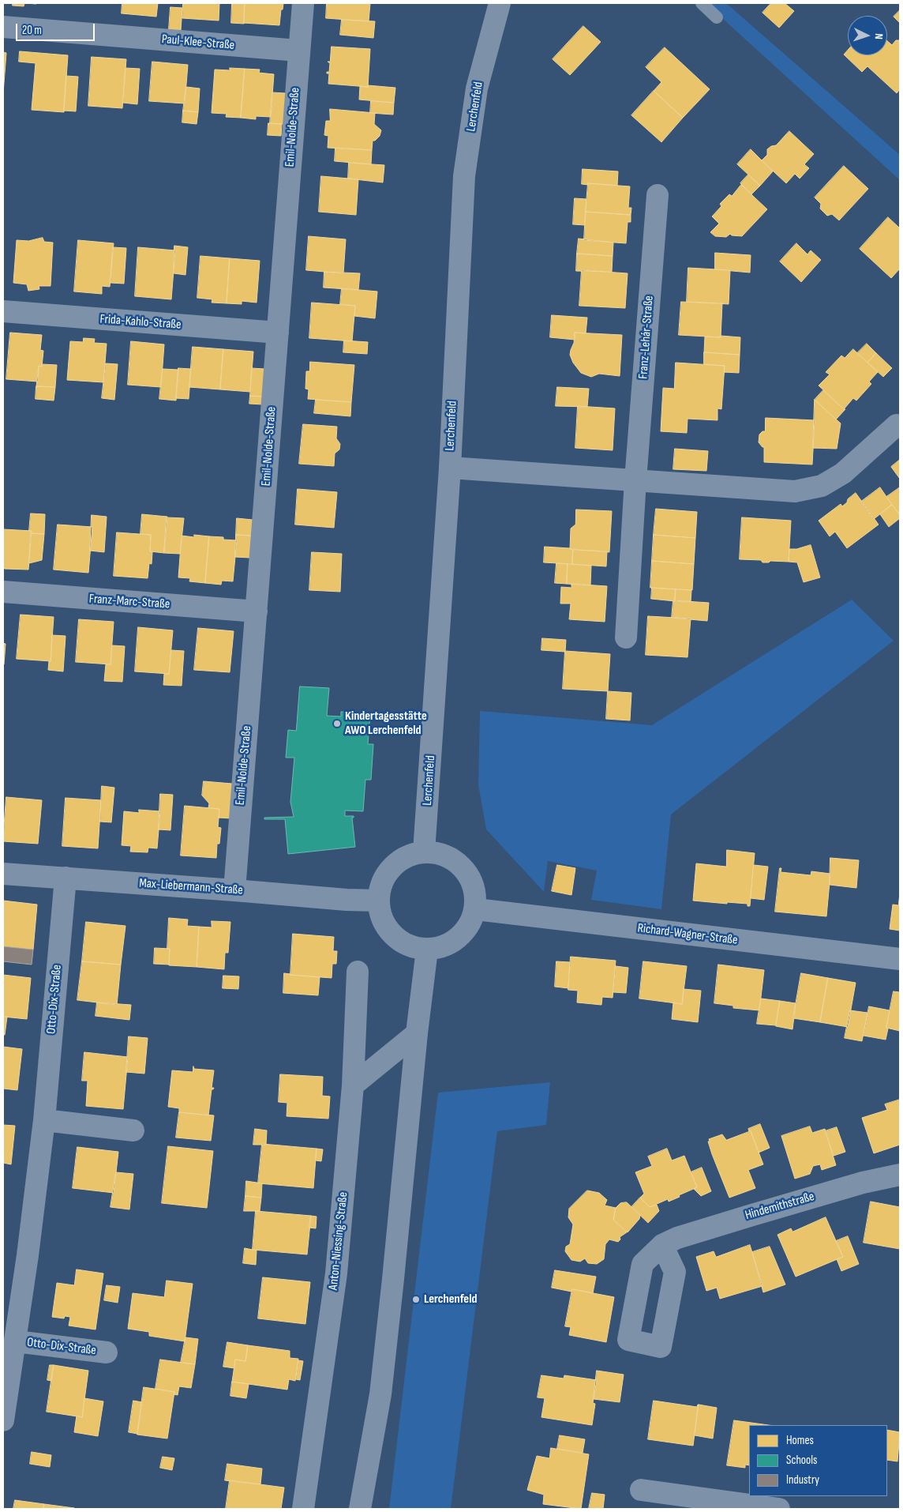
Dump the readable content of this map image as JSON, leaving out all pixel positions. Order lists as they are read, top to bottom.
{
  "streets": {
    "street": [
      "Paul-Klee-Straße",
      "Lerchenfeld",
      "Emil-Nolde-Straße",
      "Frida-Kahlo-Straße",
      "Franz-Lehár-Straße",
      "Franz-Marc-Straße",
      "Max-Liebermann-Straße",
      "Richard-Wagner-Straße",
      "Otto-Dix-Straße",
      "Hindemithstraße",
      "Anton-Niessing-Straße"
    ]
  },
  "crossings": [
    ["Paul-Klee-Straße", "Emil-Nolde-Straße"],
    ["Lerchenfeld", "Max-Liebermann-Straße"],
    ["Lerchenfeld", "Richard-Wagner-Straße"],
    ["Emil-Nolde-Straße", "Frida-Kahlo-Straße"],
    ["Emil-Nolde-Straße", "Franz-Marc-Straße"],
    ["Emil-Nolde-Straße", "Max-Liebermann-Straße"],
    ["Max-Liebermann-Straße", "Richard-Wagner-Straße"],
    ["Max-Liebermann-Straße", "Otto-Dix-Straße"]
  ],
  "places": ["Kindertagesstätte AWO Lerchenfeld", "Lerchenfeld"],
  "legend": ["Homes", "Schools", "Industry"],
  "scale_bar": "20 m",
  "north": "right"
}
